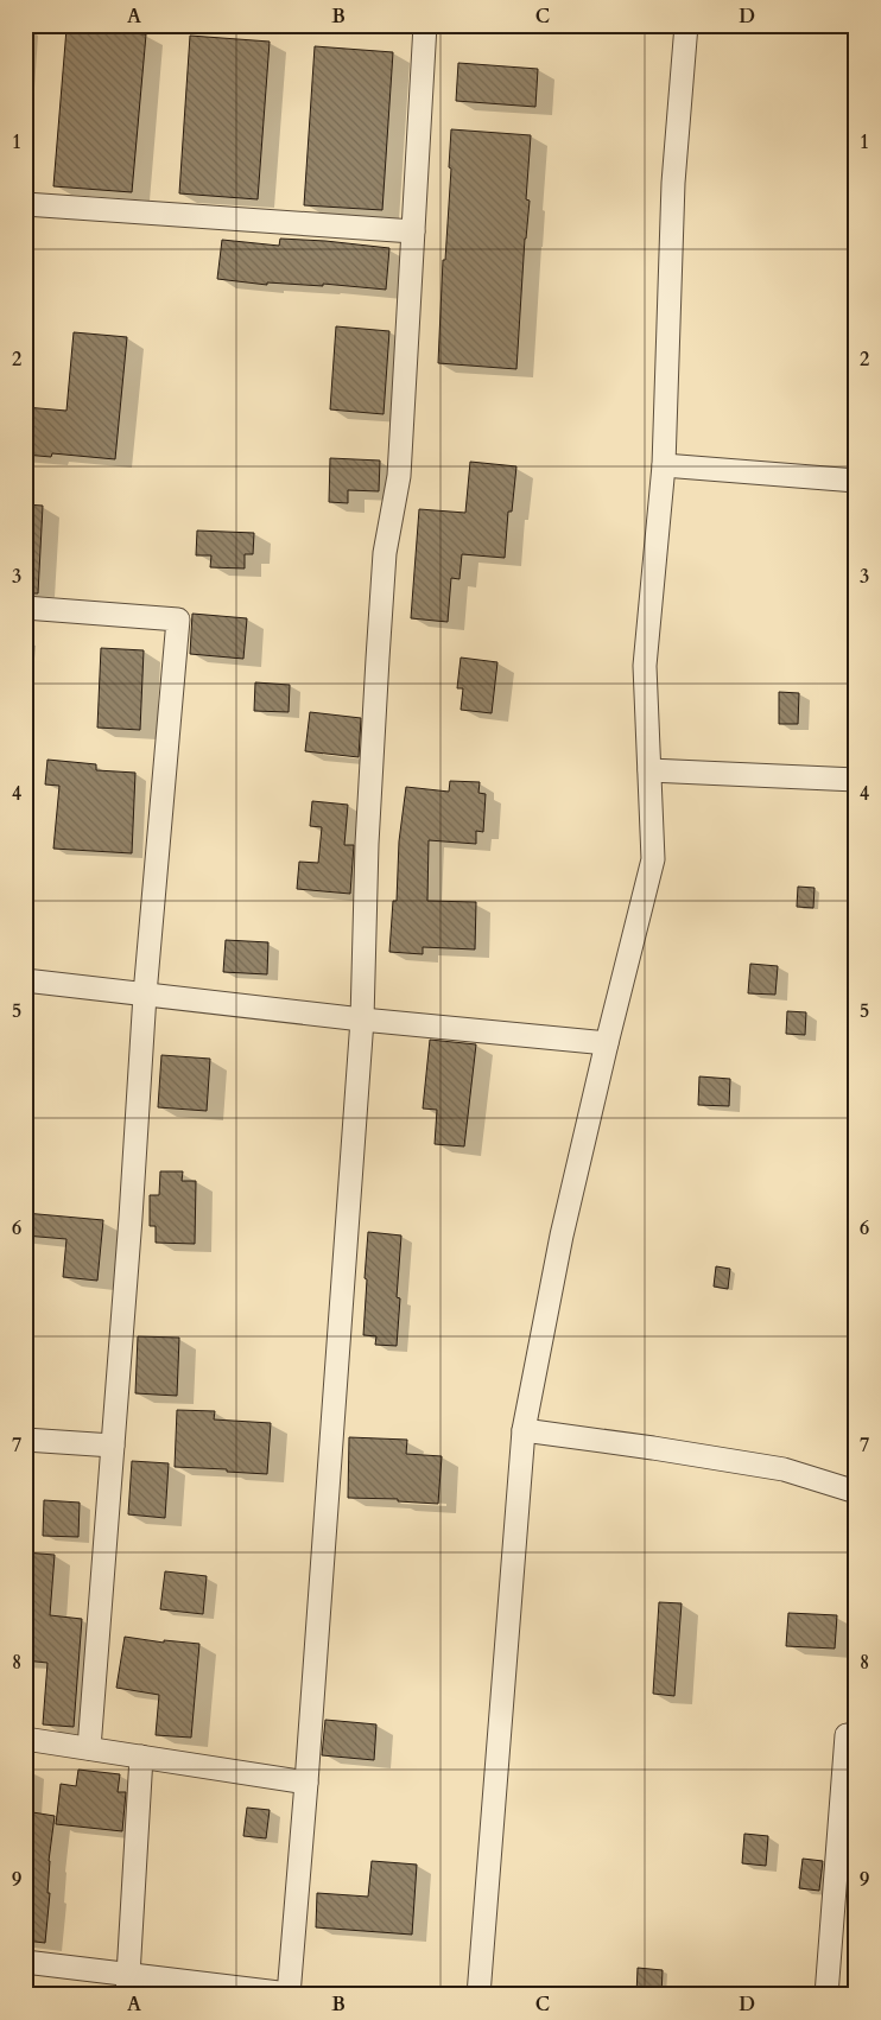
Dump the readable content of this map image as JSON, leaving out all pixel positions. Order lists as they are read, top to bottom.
{
  "grid": {
    "columns": [
      "A",
      "B",
      "C",
      "D"
    ],
    "rows": [
      "1",
      "2",
      "3",
      "4",
      "5",
      "6",
      "7",
      "8",
      "9"
    ]
  }
}
